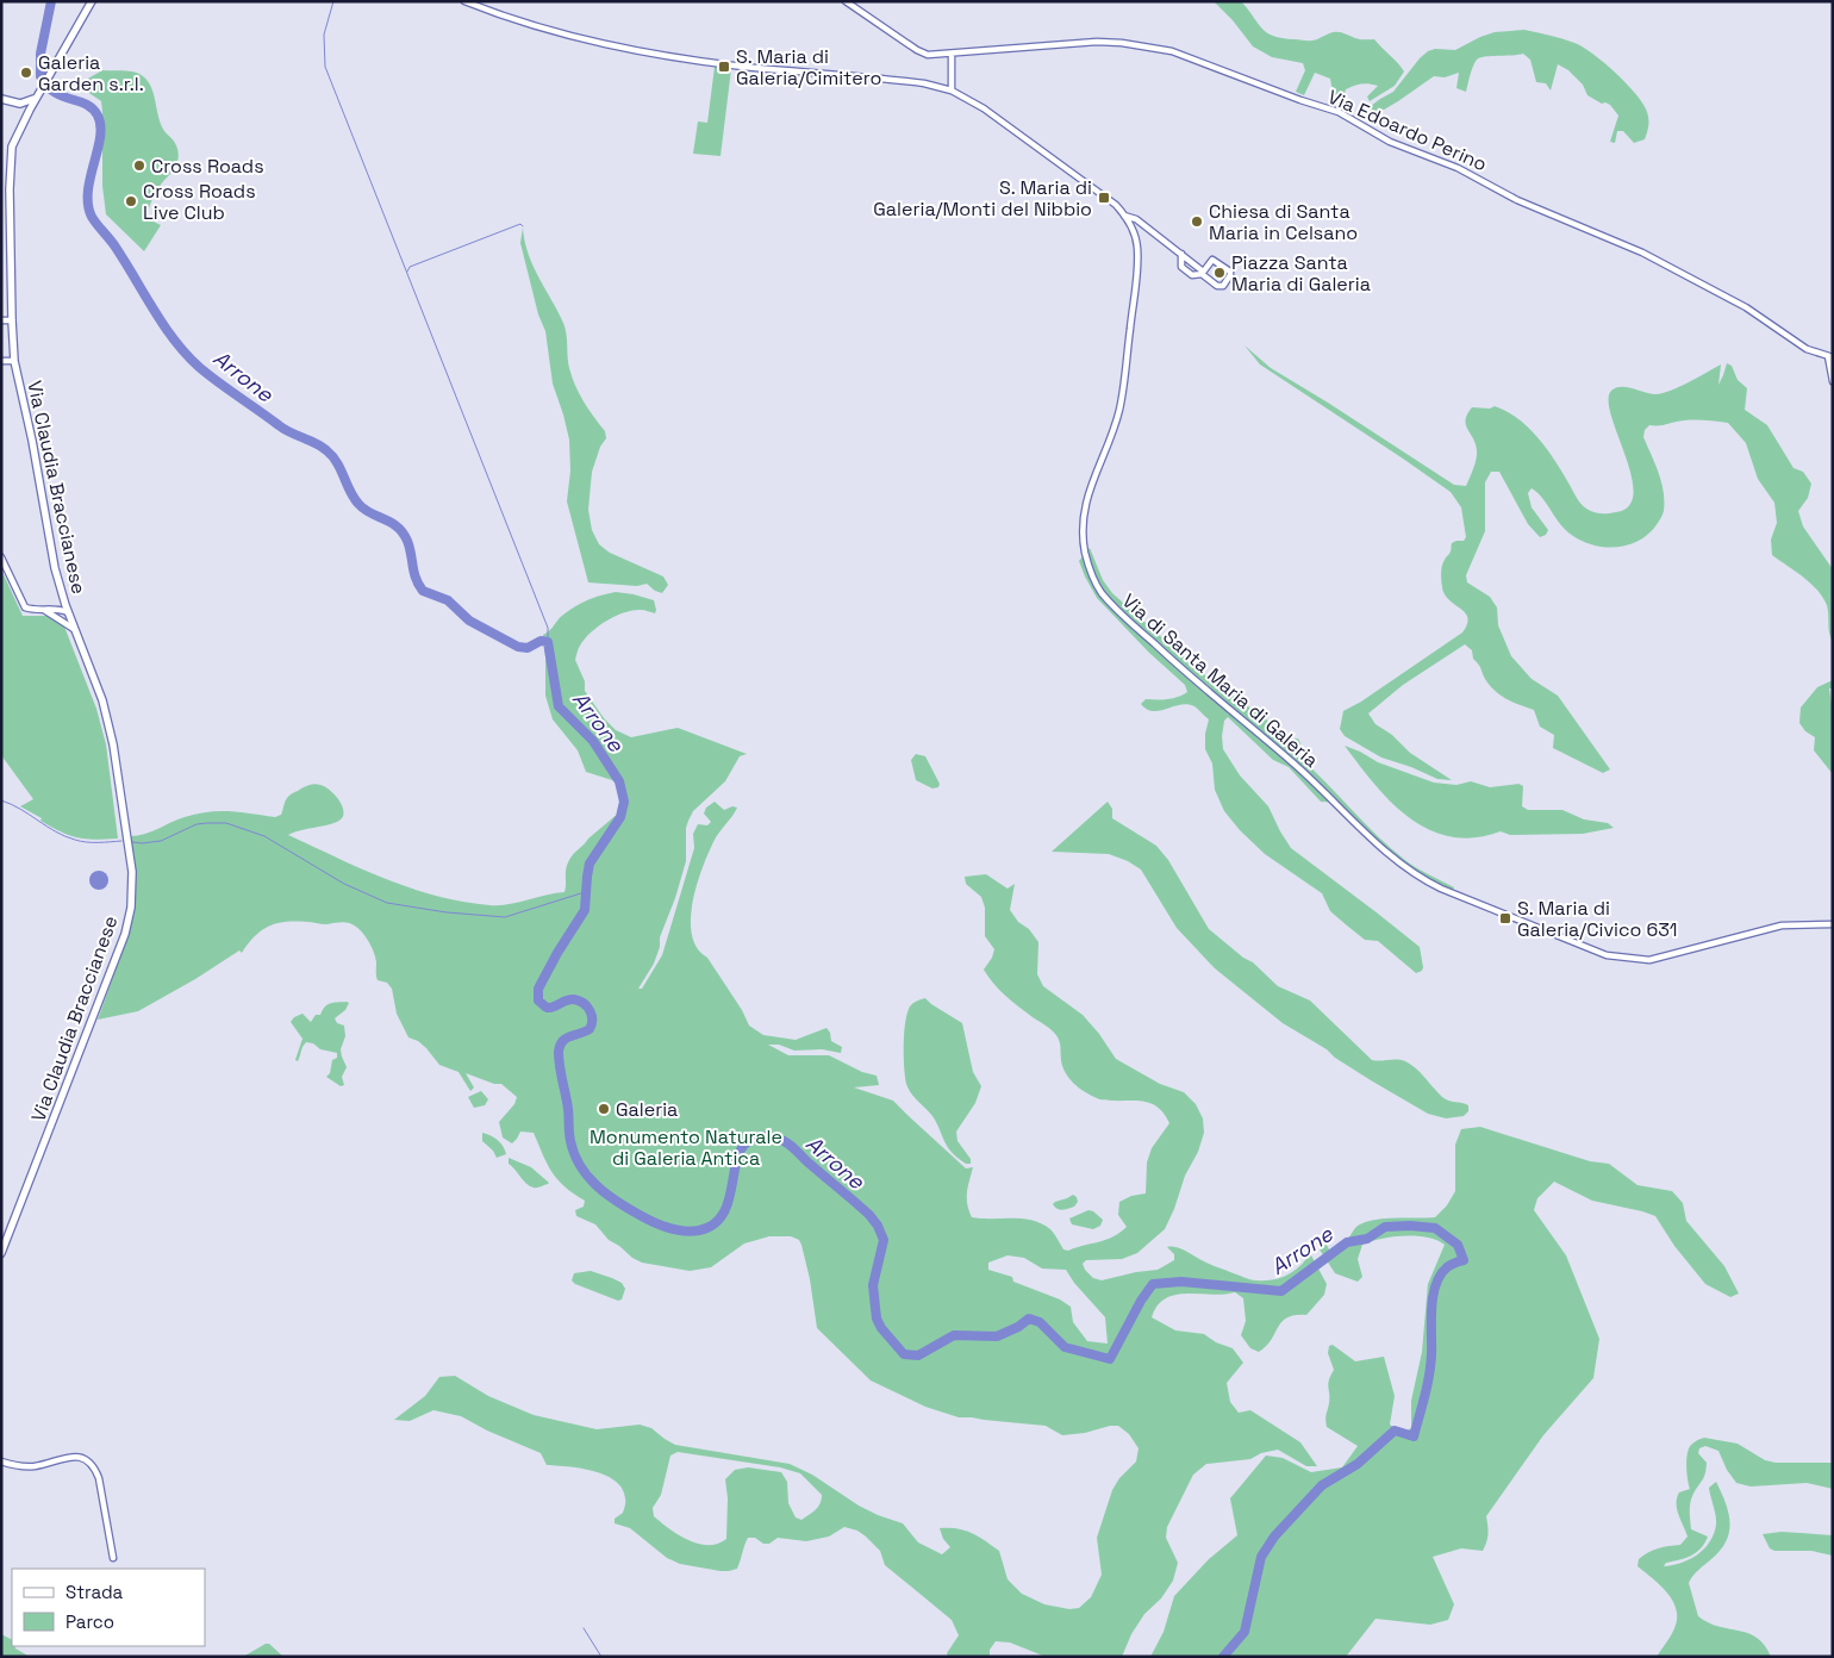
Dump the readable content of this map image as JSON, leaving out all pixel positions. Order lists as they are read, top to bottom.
{
  "streets": {
    "main road": ["Via Claudia Braccianese"],
    "street": ["Via Edoardo Perino", "Via di Santa Maria di Galeria"]
  },
  "water": ["Arrone"],
  "parks": ["Monumento Naturale di Galeria Antica"],
  "places": {
    "transit": ["S. Maria di Galeria/Cimitero", "S. Maria di Galeria/Monti del Nibbio", "S. Maria di Galeria/Civico 631"],
    "other": [
      "Galeria Garden s.r.l.",
      "Cross Roads",
      "Cross Roads Live Club",
      "Chiesa di Santa Maria in Celsano",
      "Piazza Santa Maria di Galeria",
      "Galeria"
    ]
  },
  "legend": ["Strada", "Parco"]
}
